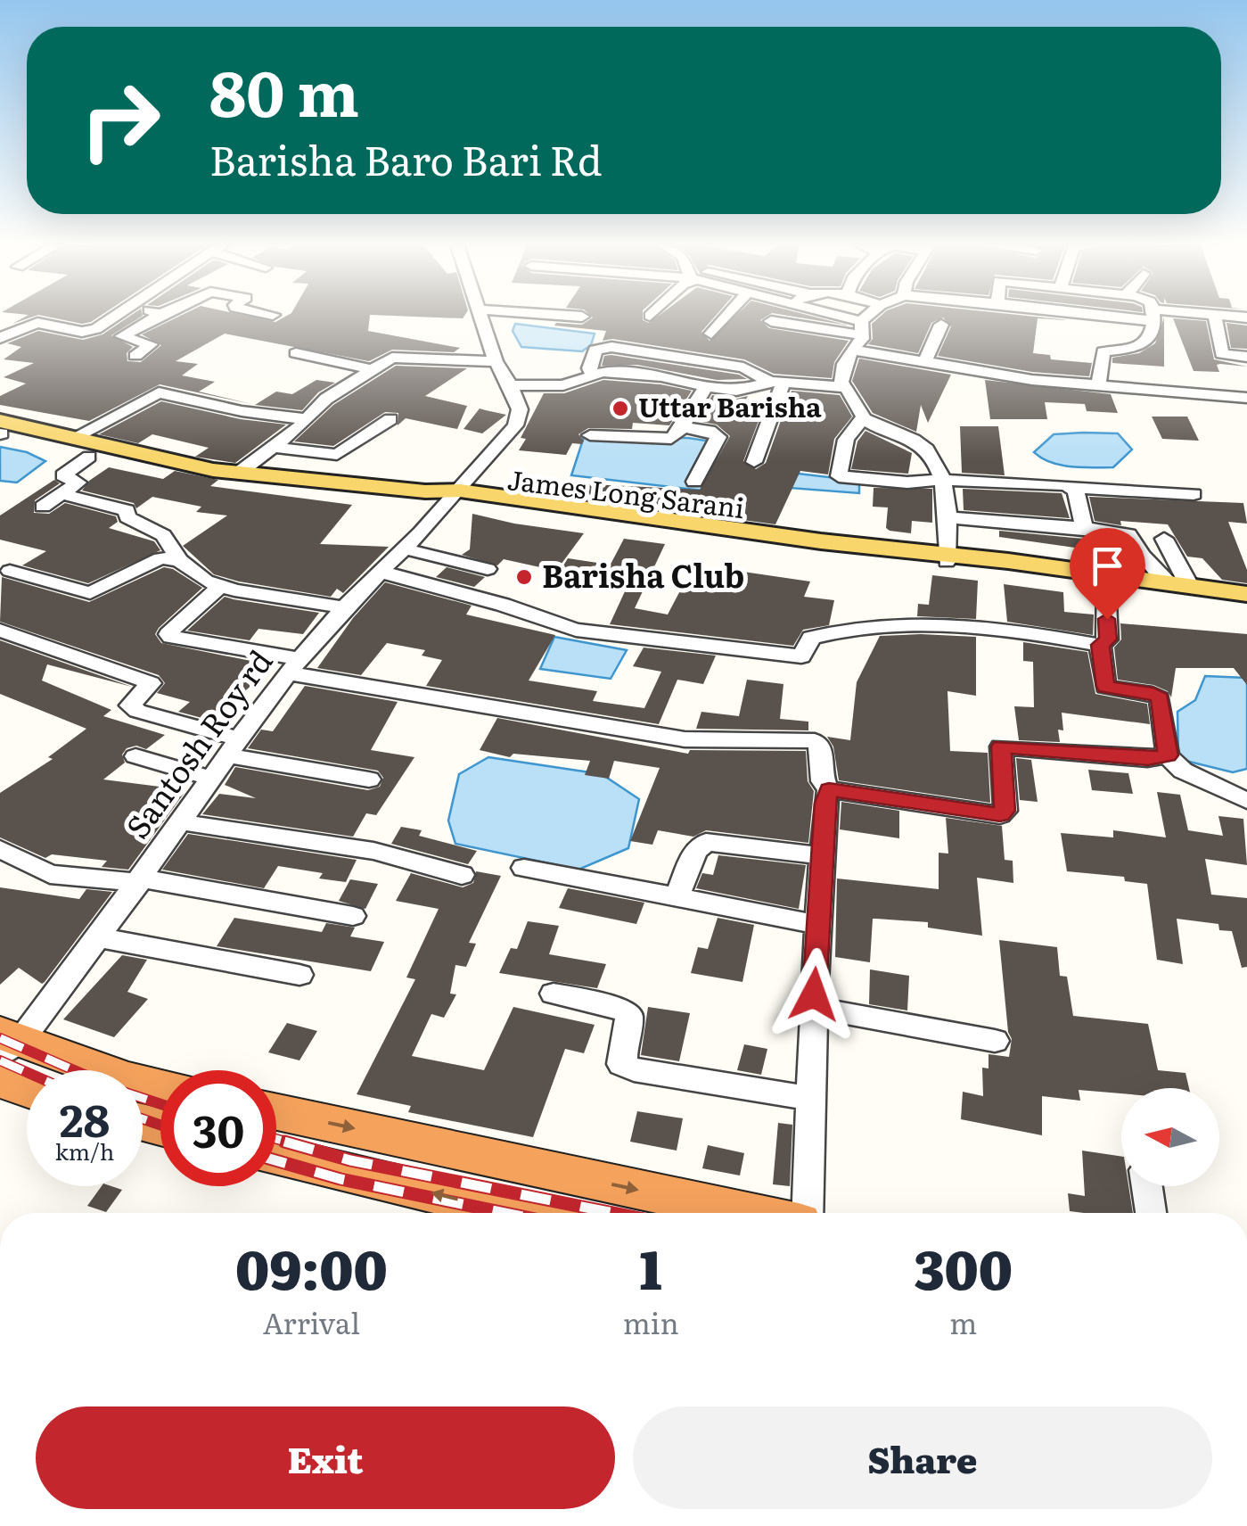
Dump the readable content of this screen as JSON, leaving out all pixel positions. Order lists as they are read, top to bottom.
{
  "streets": {
    "main road": ["James Long Sarani"],
    "street": ["Santosh Roy rd"]
  },
  "crossings": [
    ["James Long Sarani", "Santosh Roy rd"]
  ],
  "places": ["Uttar Barisha", "Barisha Club"],
  "north": "left",
  "page": {
    "turn": ["80 m", "Barisha Baro Bari Rd"],
    "speed": "28 km/h",
    "limit": "30",
    "eta": [
      "09:00",
      "Arrival",
      "1",
      "min",
      "300",
      "m"
    ],
    "buttons": ["Exit", "Share"]
  }
}
